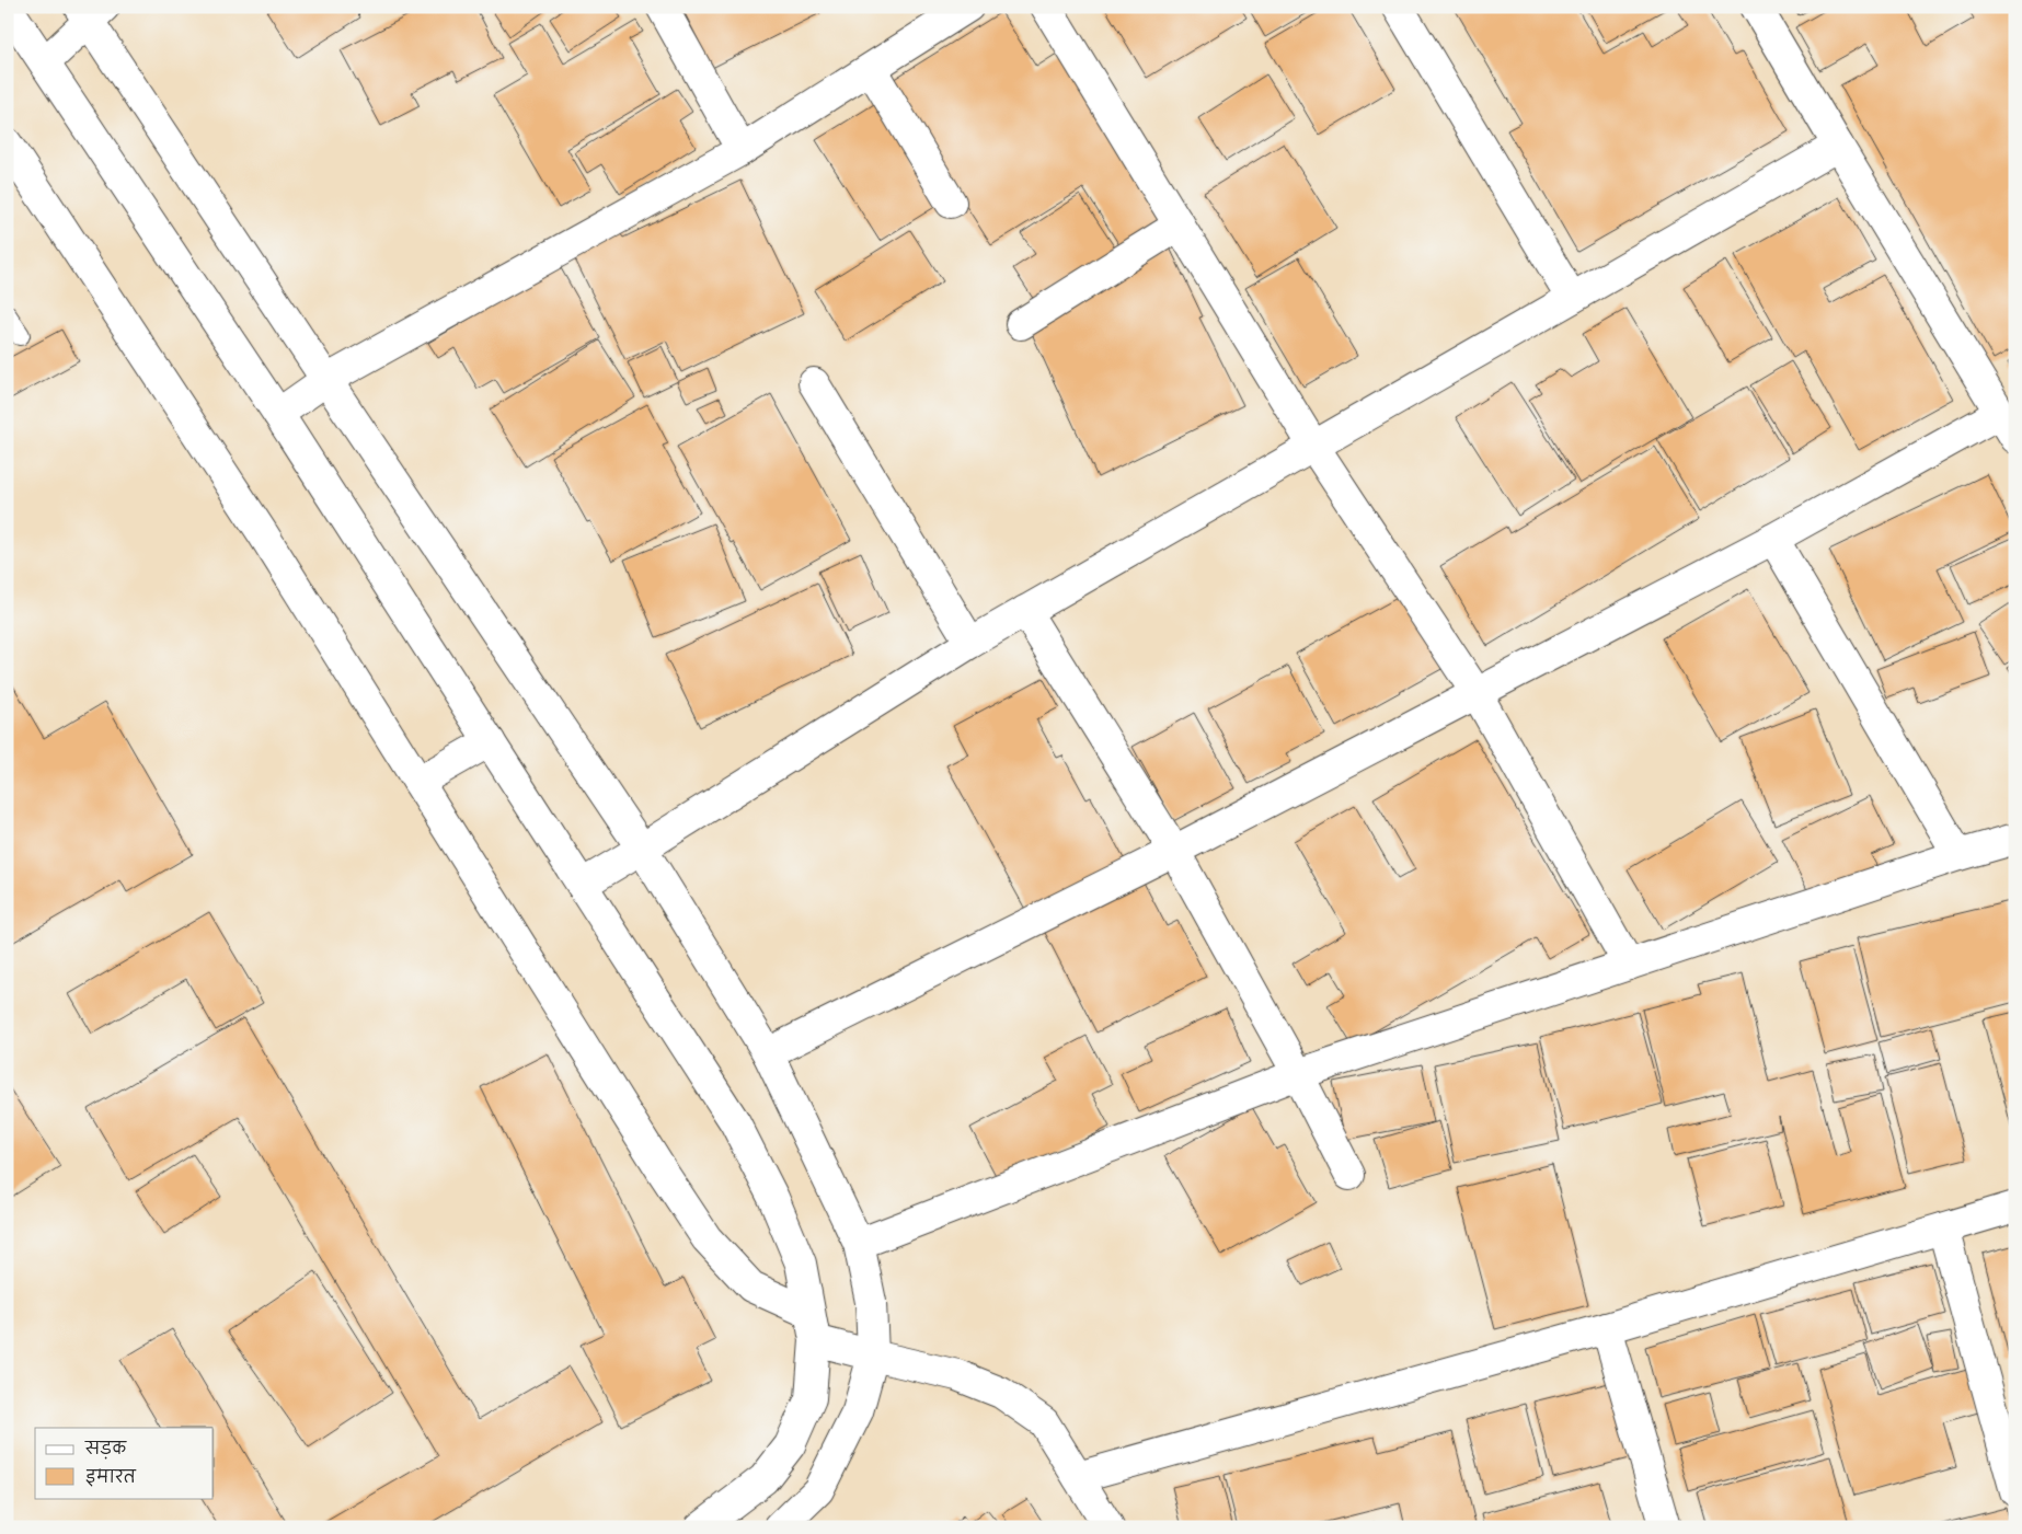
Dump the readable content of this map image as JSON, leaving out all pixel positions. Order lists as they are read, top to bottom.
{
  "legend": ["सड़क", "इमारत"]
}
